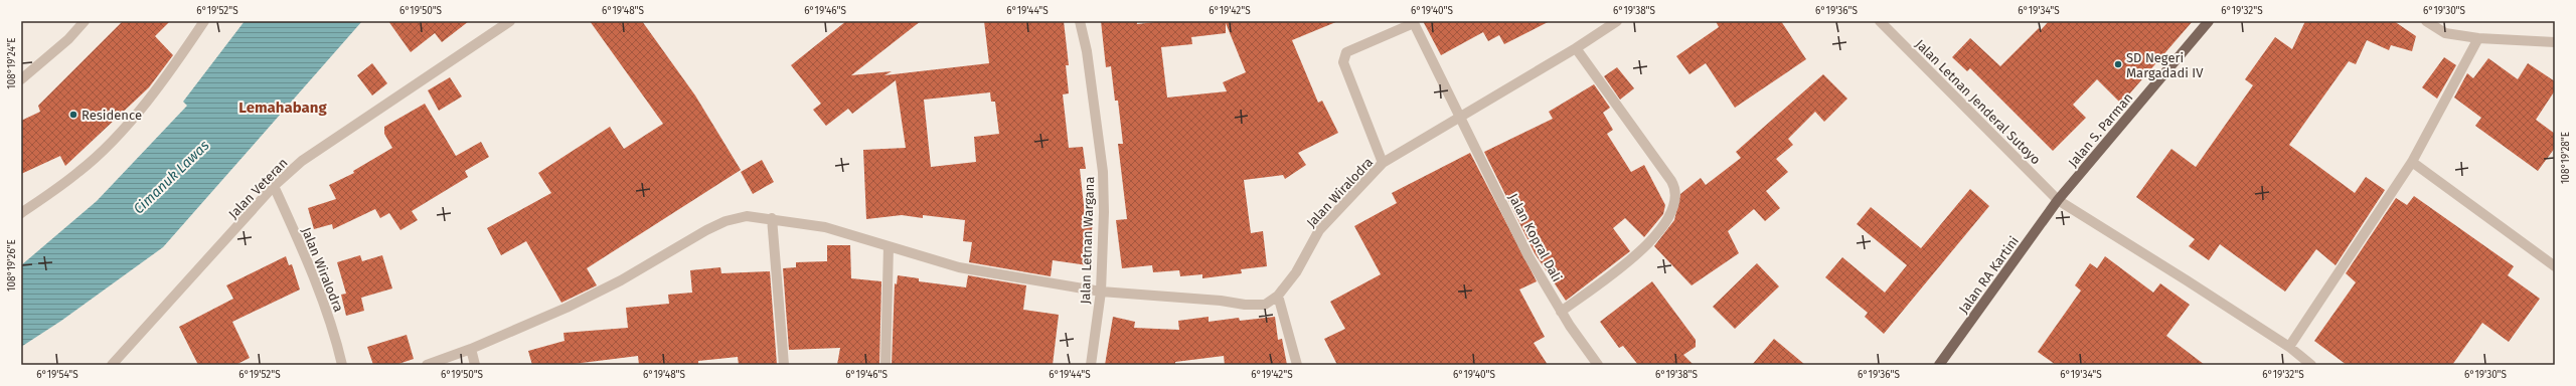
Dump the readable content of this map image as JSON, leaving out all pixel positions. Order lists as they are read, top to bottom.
{
  "streets": {
    "main road": ["Jalan S. Parman", "Jalan RA Kartini"],
    "street": [
      "Jalan Letnan Jenderal Sutoyo",
      "Jalan Veteran",
      "Jalan Wiralodra",
      "Jalan Kopral Dali",
      "Jalan Letnan Wargana"
    ]
  },
  "crossings": [
    ["Jalan Letnan Jenderal Sutoyo", "Jalan S. Parman"],
    ["Jalan Letnan Jenderal Sutoyo", "Jalan RA Kartini"],
    ["Jalan S. Parman", "Jalan RA Kartini"],
    ["Jalan Veteran", "Jalan Wiralodra"],
    ["Jalan Wiralodra", "Jalan Kopral Dali"],
    ["Jalan Wiralodra", "Jalan Letnan Wargana"]
  ],
  "districts": ["Lemahabang"],
  "water": ["Cimanuk Lawas"],
  "places": ["SD Negeri Margadadi IV", "Residence"],
  "coordinates": [
    "6°19'52\"S",
    "6°19'50\"S",
    "6°19'48\"S",
    "6°19'46\"S",
    "6°19'44\"S",
    "6°19'42\"S",
    "6°19'40\"S",
    "6°19'38\"S",
    "6°19'36\"S",
    "6°19'34\"S",
    "6°19'32\"S",
    "6°19'30\"S",
    "108°19'24\"E",
    "108°19'28\"E",
    "108°19'26\"E",
    "6°19'54\"S"
  ]
}
